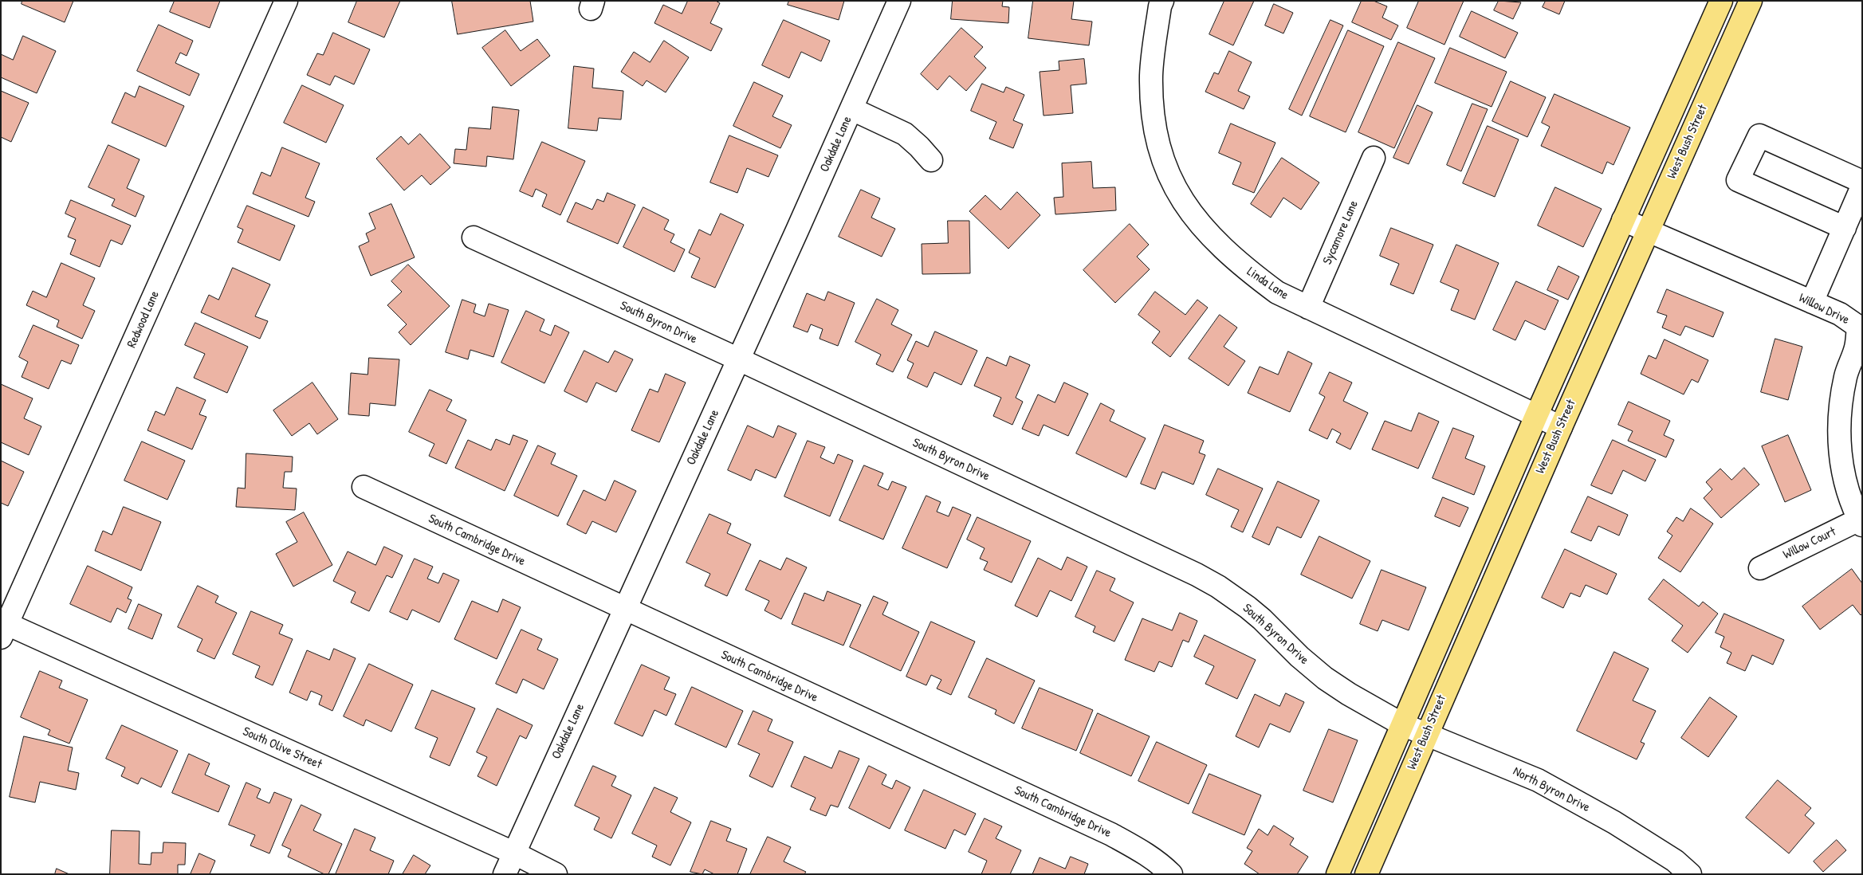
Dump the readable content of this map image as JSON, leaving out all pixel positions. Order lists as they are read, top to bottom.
{
  "streets": {
    "main road": ["West Bush Street"],
    "street": [
      "Oakdale Lane",
      "Sycamore Lane",
      "Linda Lane",
      "Willow Drive",
      "Redwood Lane",
      "South Byron Drive",
      "South Cambridge Drive",
      "Willow Court",
      "South Olive Street",
      "North Byron Drive"
    ]
  },
  "crossings": [
    ["West Bush Street", "Linda Lane"],
    ["West Bush Street", "Willow Drive"],
    ["West Bush Street", "South Byron Drive"],
    ["West Bush Street", "North Byron Drive"],
    ["Oakdale Lane", "South Byron Drive"],
    ["Oakdale Lane", "South Cambridge Drive"],
    ["Oakdale Lane", "South Olive Street"],
    ["Sycamore Lane", "Linda Lane"],
    ["Willow Drive", "Willow Court"],
    ["Redwood Lane", "South Olive Street"],
    ["South Byron Drive", "North Byron Drive"]
  ]
}
